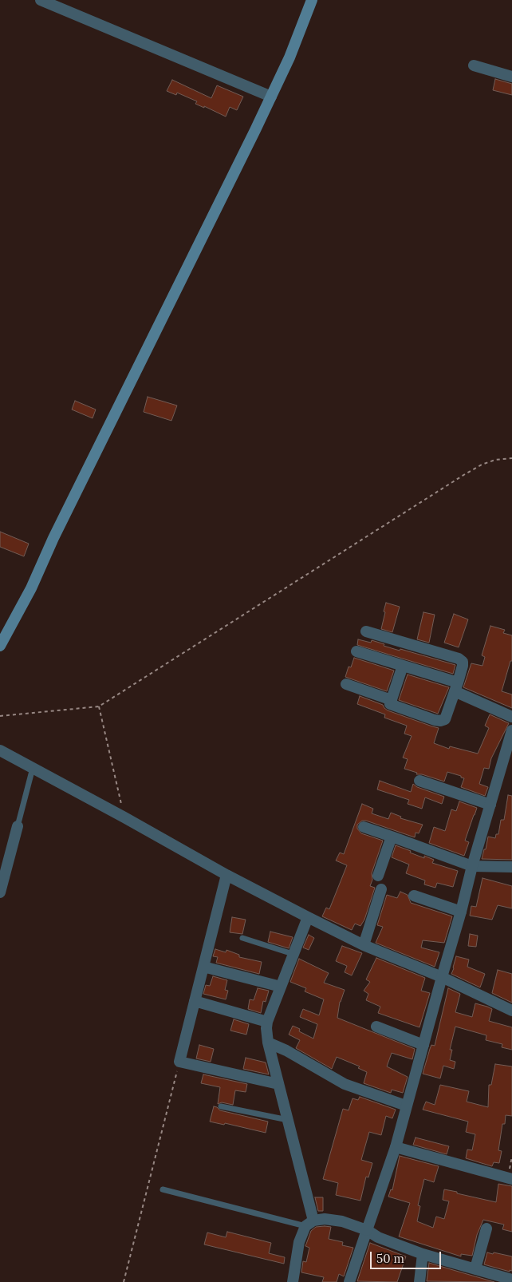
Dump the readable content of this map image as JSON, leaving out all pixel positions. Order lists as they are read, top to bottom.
{
  "scale_bar": "50 m"
}
